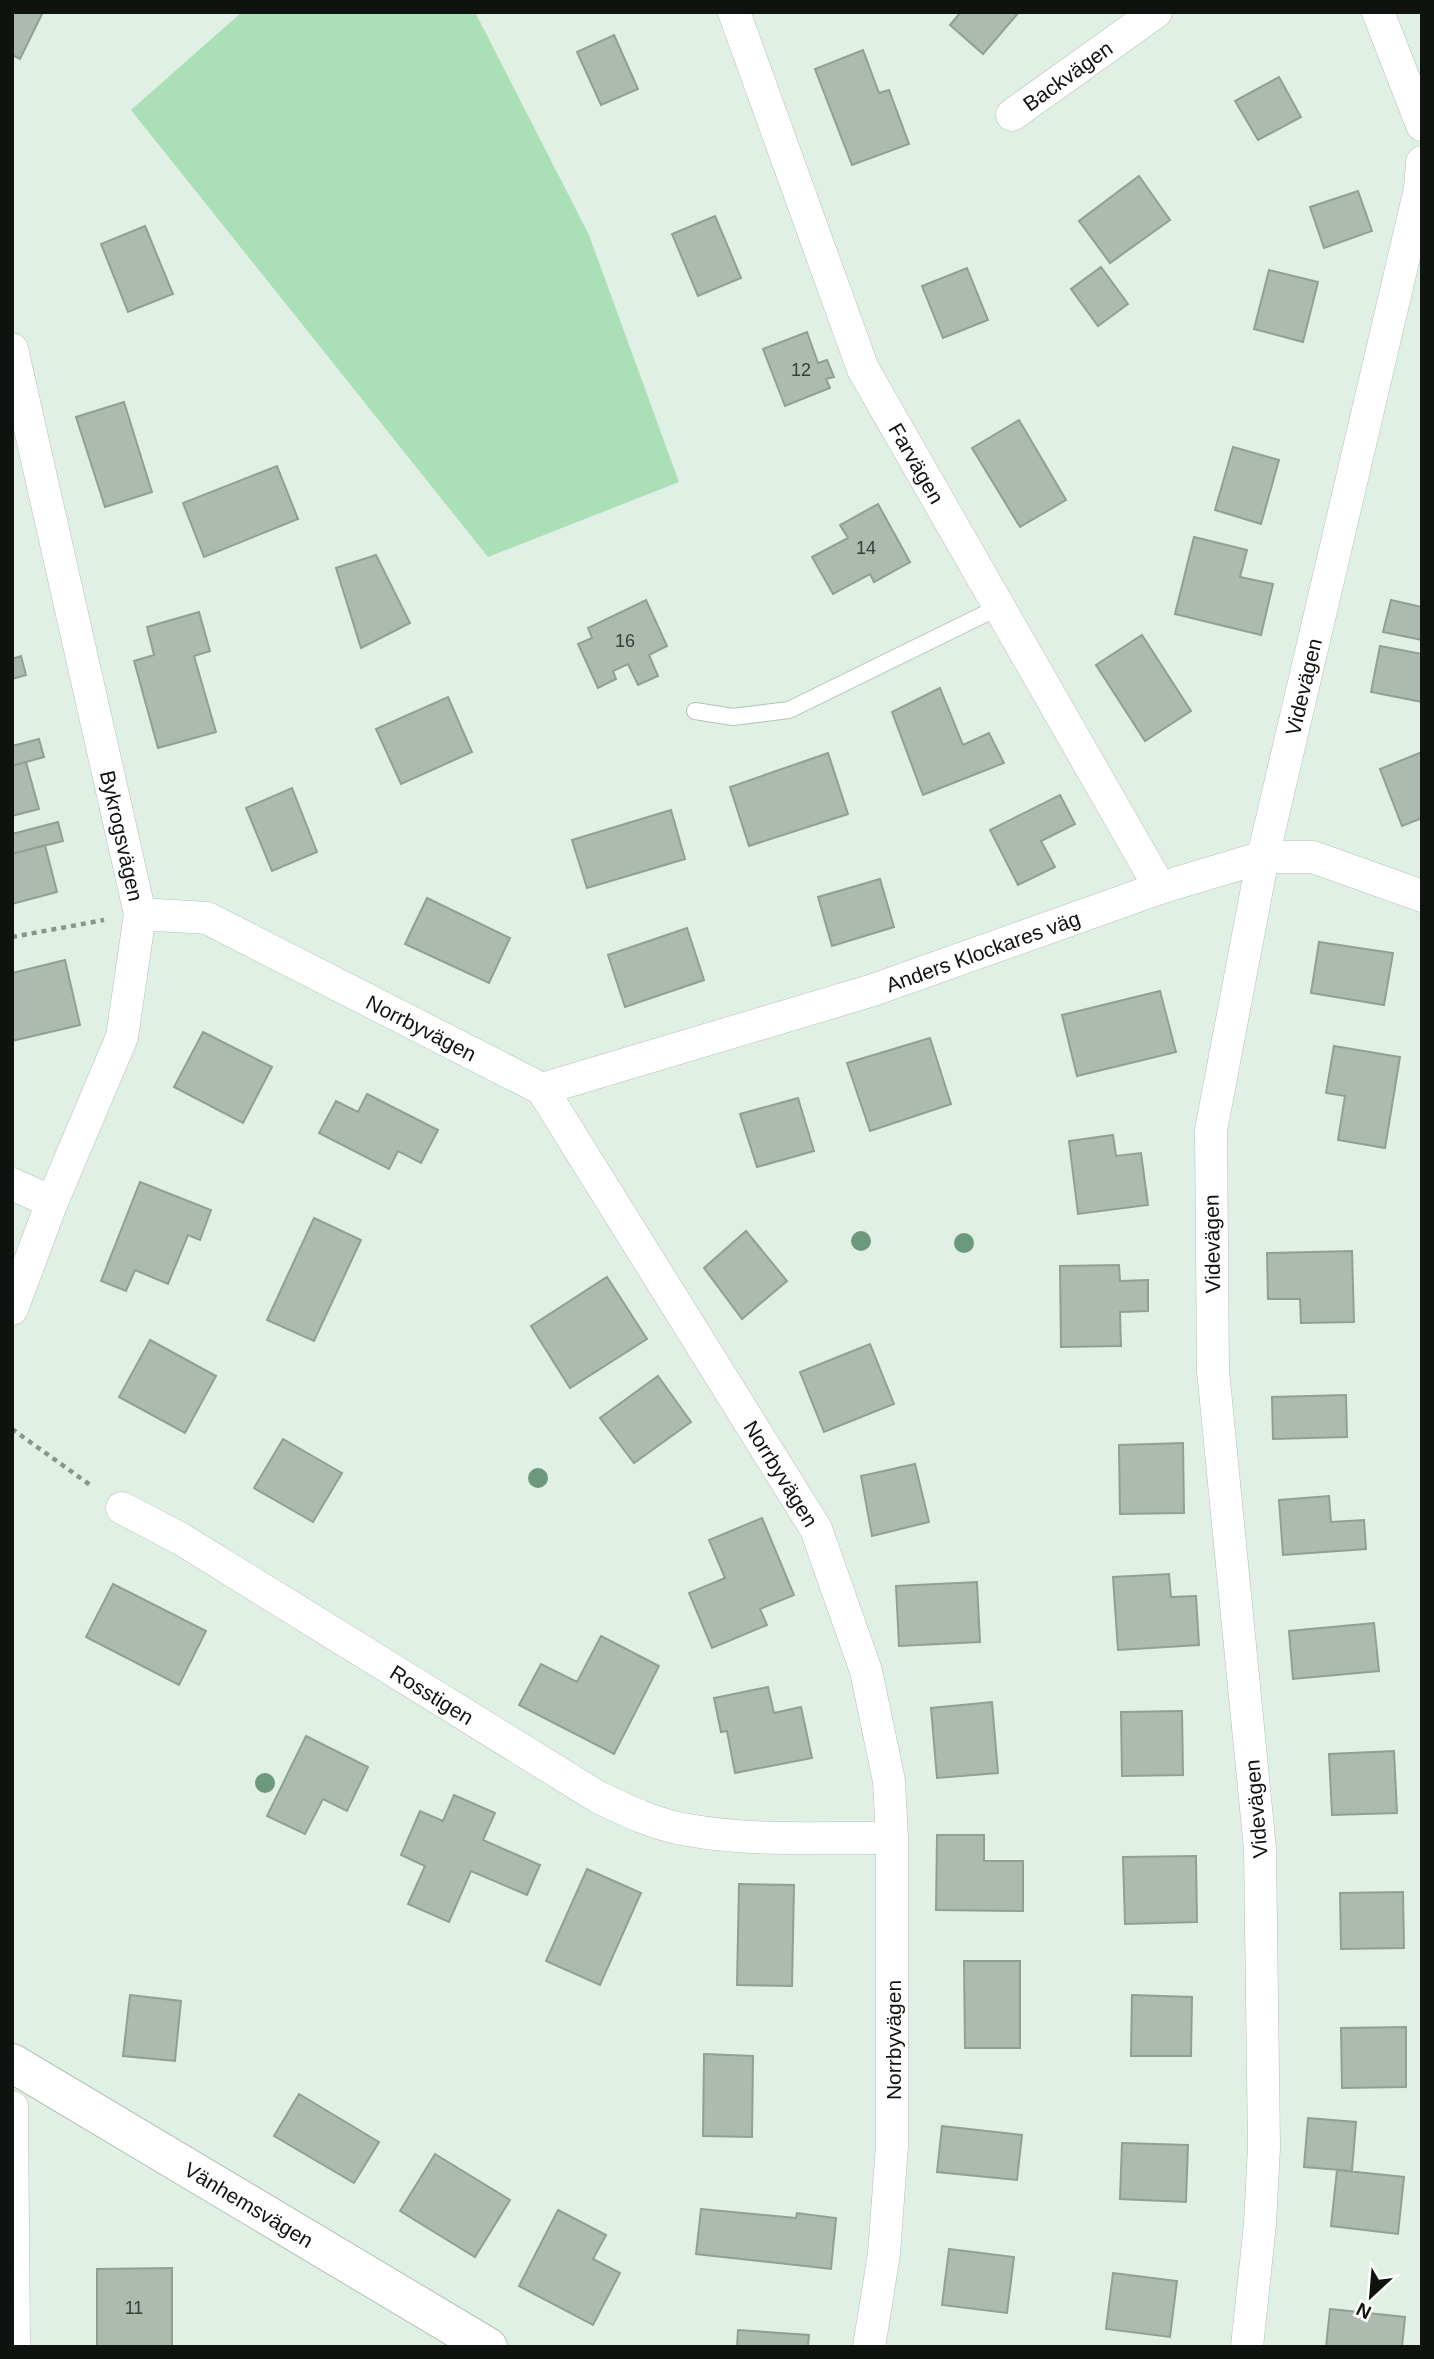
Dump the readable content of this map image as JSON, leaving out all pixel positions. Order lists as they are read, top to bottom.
{
  "streets": {
    "street": [
      "Backvägen",
      "Farvägen",
      "Videvägen",
      "Bykrogsvägen",
      "Anders Klockares väg",
      "Norrbyvägen",
      "Rosstigen",
      "Vänhemsvägen"
    ]
  },
  "crossings": [
    ["Farvägen", "Anders Klockares väg"],
    ["Videvägen", "Anders Klockares väg"],
    ["Bykrogsvägen", "Norrbyvägen"],
    ["Anders Klockares väg", "Norrbyvägen"],
    ["Norrbyvägen", "Rosstigen"]
  ],
  "house_numbers": [
    "12",
    "14",
    "16",
    "11"
  ],
  "north": "bottom left"
}
